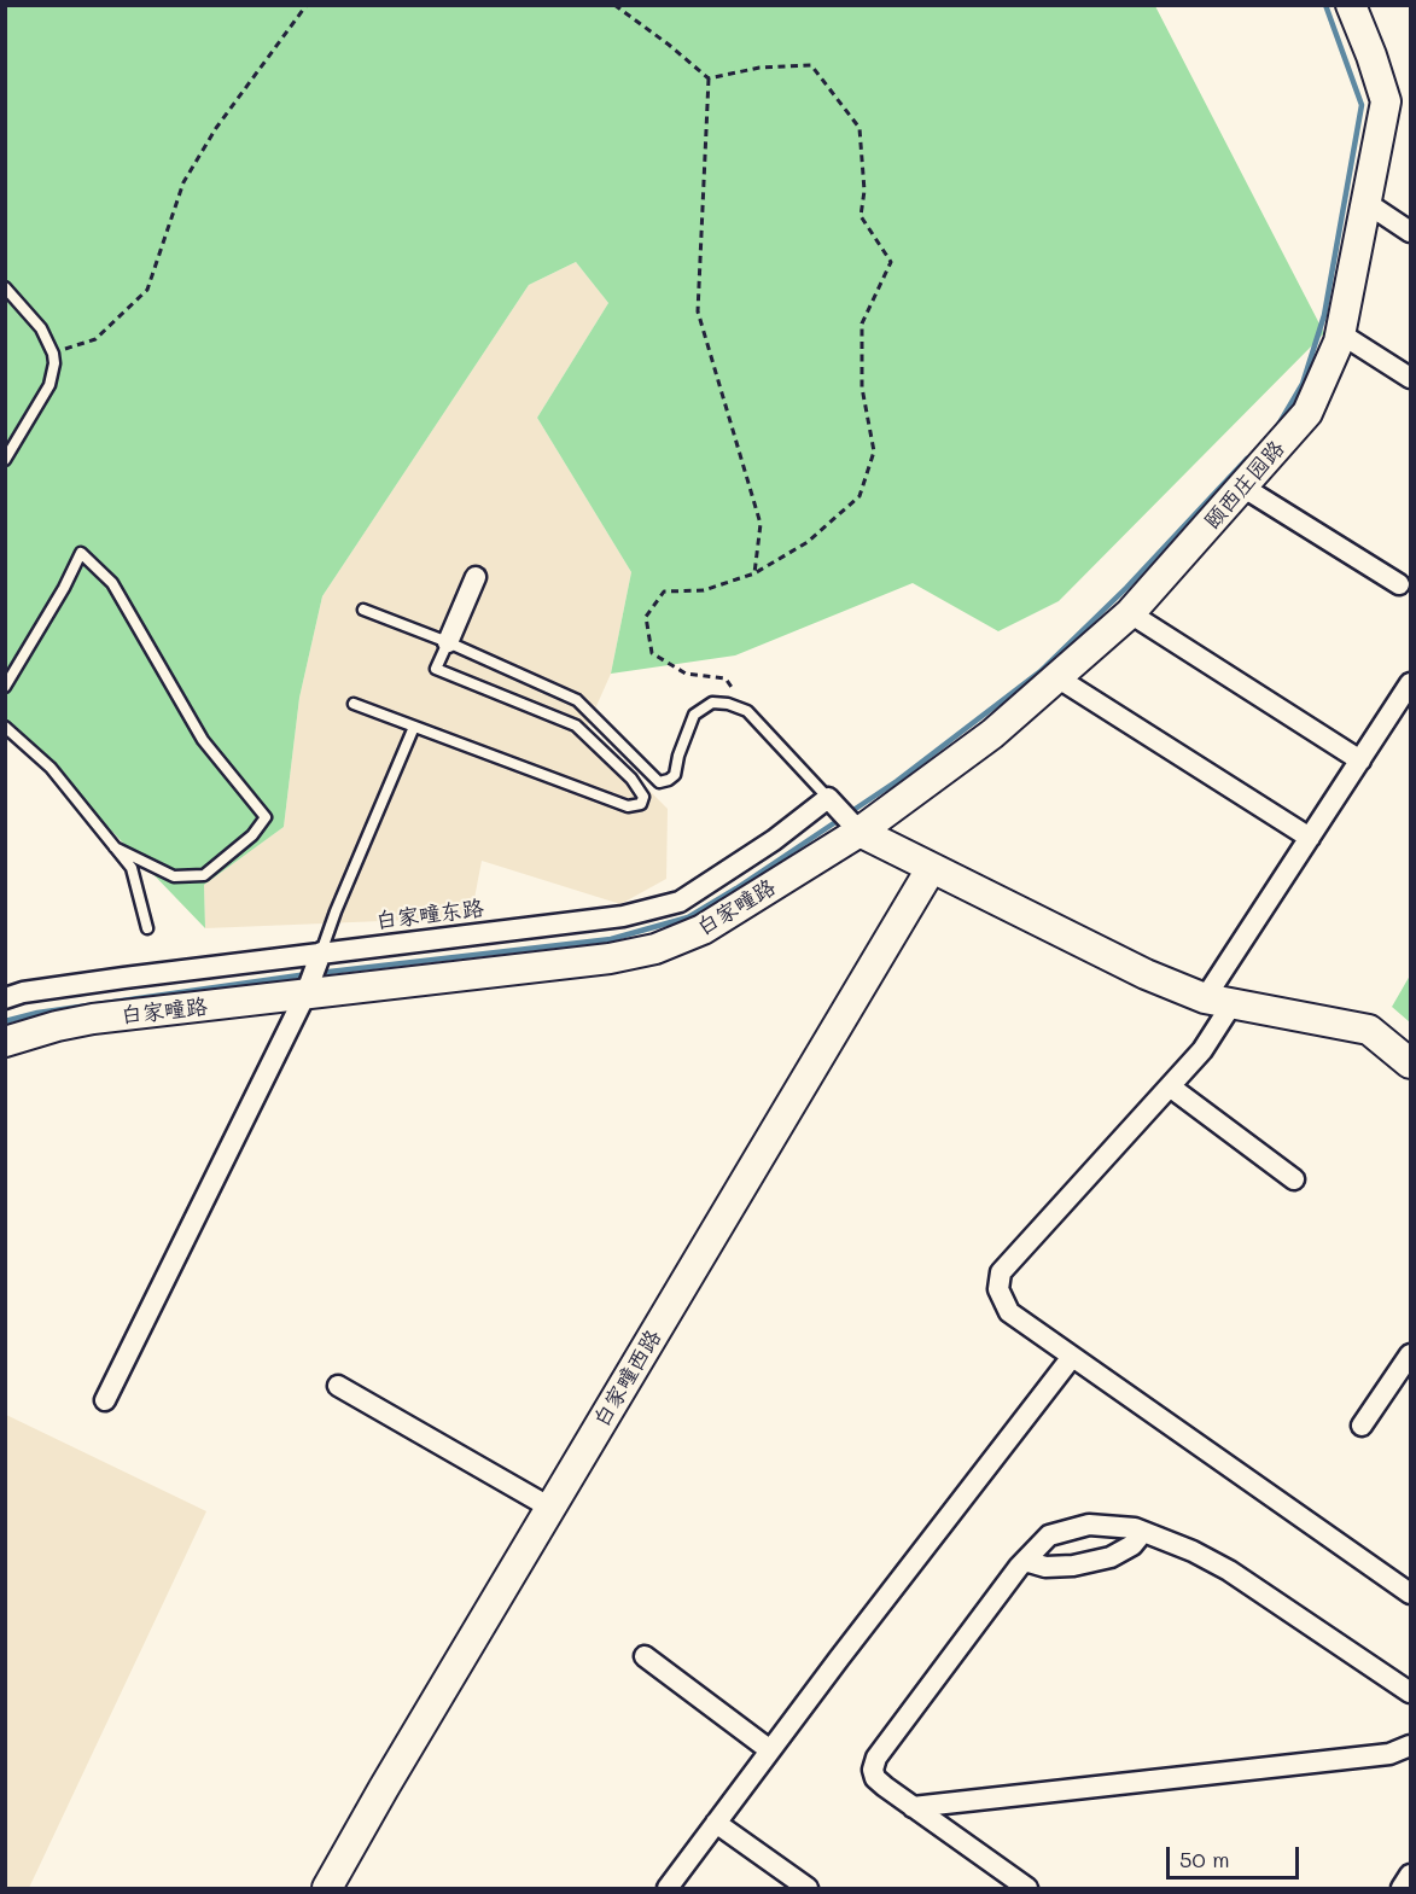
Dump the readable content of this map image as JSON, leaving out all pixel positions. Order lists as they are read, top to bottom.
{
  "streets": {
    "street": [
      "颐西庄园路",
      "白家疃路",
      "白家疃东路",
      "白家疃西路"
    ]
  },
  "crossings": [
    ["颐西庄园路", "白家疃路"],
    ["颐西庄园路", "白家疃东路"],
    ["白家疃路", "白家疃东路"]
  ],
  "scale_bar": "50 m"
}
